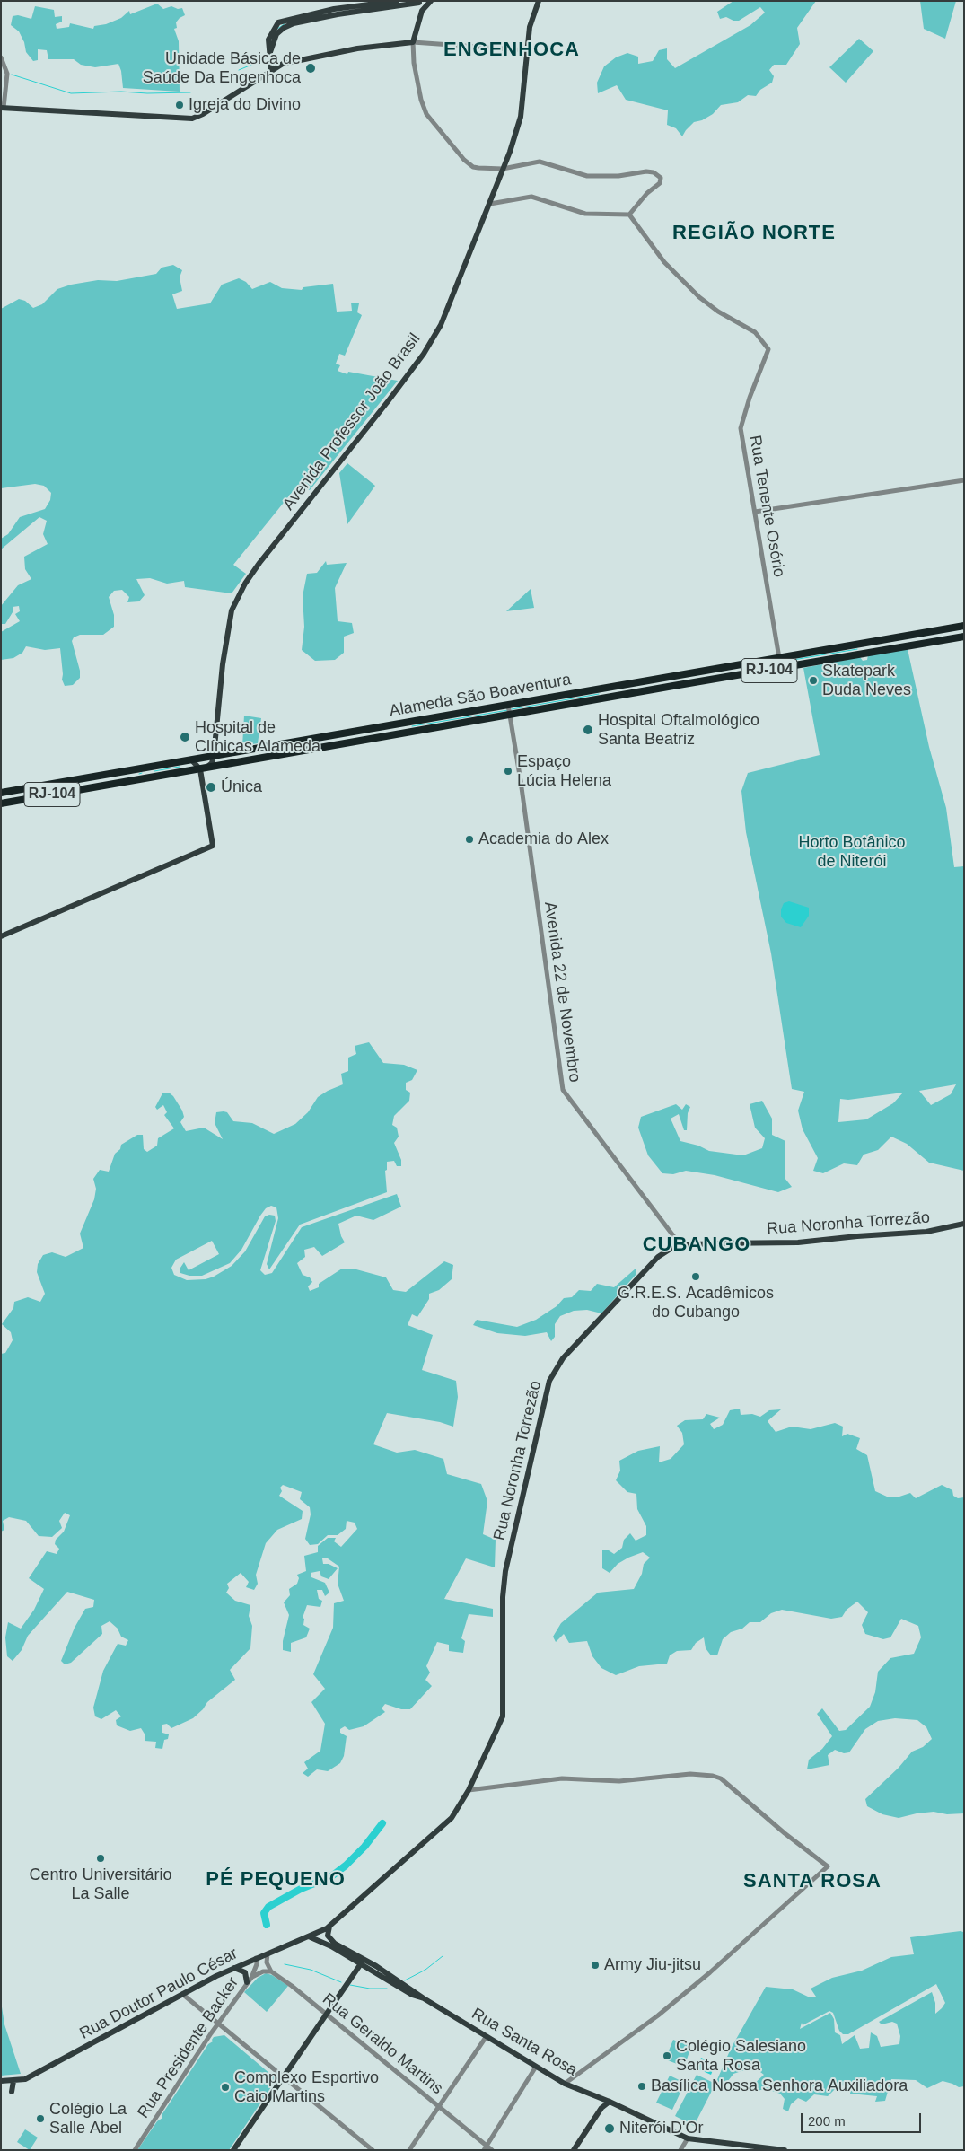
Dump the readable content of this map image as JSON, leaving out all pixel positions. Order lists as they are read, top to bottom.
{
  "streets": {
    "highway": ["RJ-104", "Alameda São Boaventura"],
    "main road": [
      "Avenida Professor João Brasil",
      "Rua Noronha Torrezão",
      "Rua Doutor Paulo César",
      "Rua Santa Rosa"
    ],
    "street": [
      "Rua Tenente Osório",
      "Avenida 22 de Novembro",
      "Rua Geraldo Martins",
      "Rua Presidente Backer"
    ]
  },
  "crossings": [
    ["Avenida Professor João Brasil", "Alameda São Boaventura"],
    ["Rua Tenente Osório", "Alameda São Boaventura"],
    ["Alameda São Boaventura", "Avenida 22 de Novembro"],
    ["Avenida 22 de Novembro", "Rua Noronha Torrezão"],
    ["Rua Noronha Torrezão", "Rua Doutor Paulo César"],
    ["Rua Noronha Torrezão", "Rua Santa Rosa"],
    ["Rua Doutor Paulo César", "Rua Santa Rosa"],
    ["Rua Doutor Paulo César", "Rua Presidente Backer"]
  ],
  "districts": [
    "ENGENHOCA",
    "REGIÃO NORTE",
    "CUBANGO",
    "PÉ PEQUENO",
    "SANTA ROSA"
  ],
  "parks": ["Horto Botânico de Niterói"],
  "places": [
    "Unidade Básica de Saúde Da Engenhoca",
    "Igreja do Divino",
    "Skatepark Duda Neves",
    "Hospital Oftalmológico Santa Beatriz",
    "Hospital de Clínicas Alameda",
    "Espaço Lúcia Helena",
    "Única",
    "Academia do Alex",
    "G.R.E.S. Acadêmicos do Cubango",
    "Centro Universitário La Salle",
    "Army Jiu-jitsu",
    "Colégio Salesiano Santa Rosa",
    "Basílica Nossa Senhora Auxiliadora",
    "Complexo Esportivo Caio Martins",
    "Colégio La Salle Abel",
    "Niterói D'Or"
  ],
  "scale_bar": "200 m"
}
